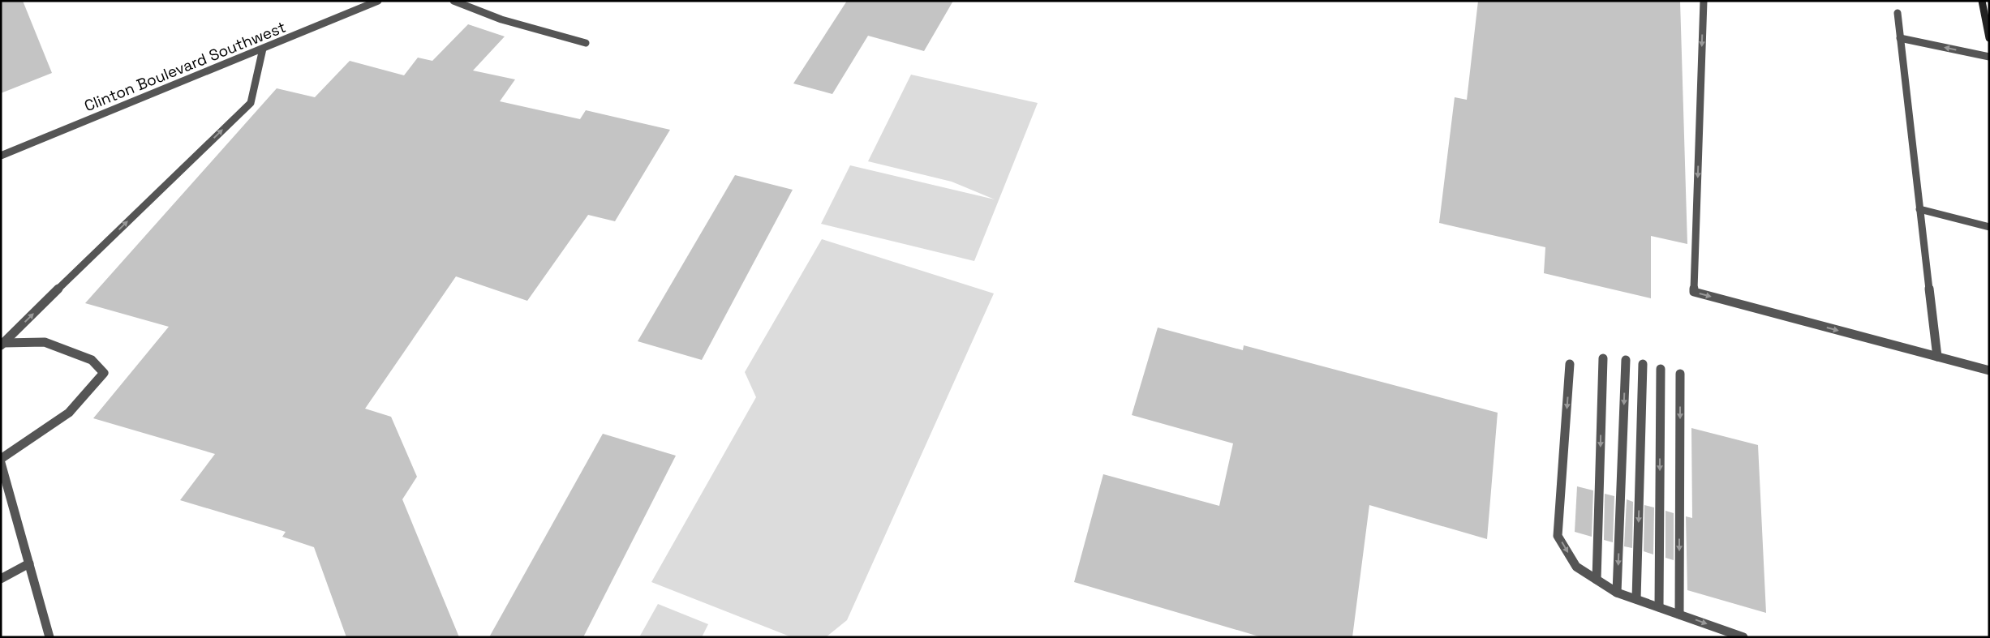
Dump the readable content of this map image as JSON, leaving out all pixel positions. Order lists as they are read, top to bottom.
{
  "streets": {
    "street": ["Clinton Boulevard Southwest"]
  }
}
